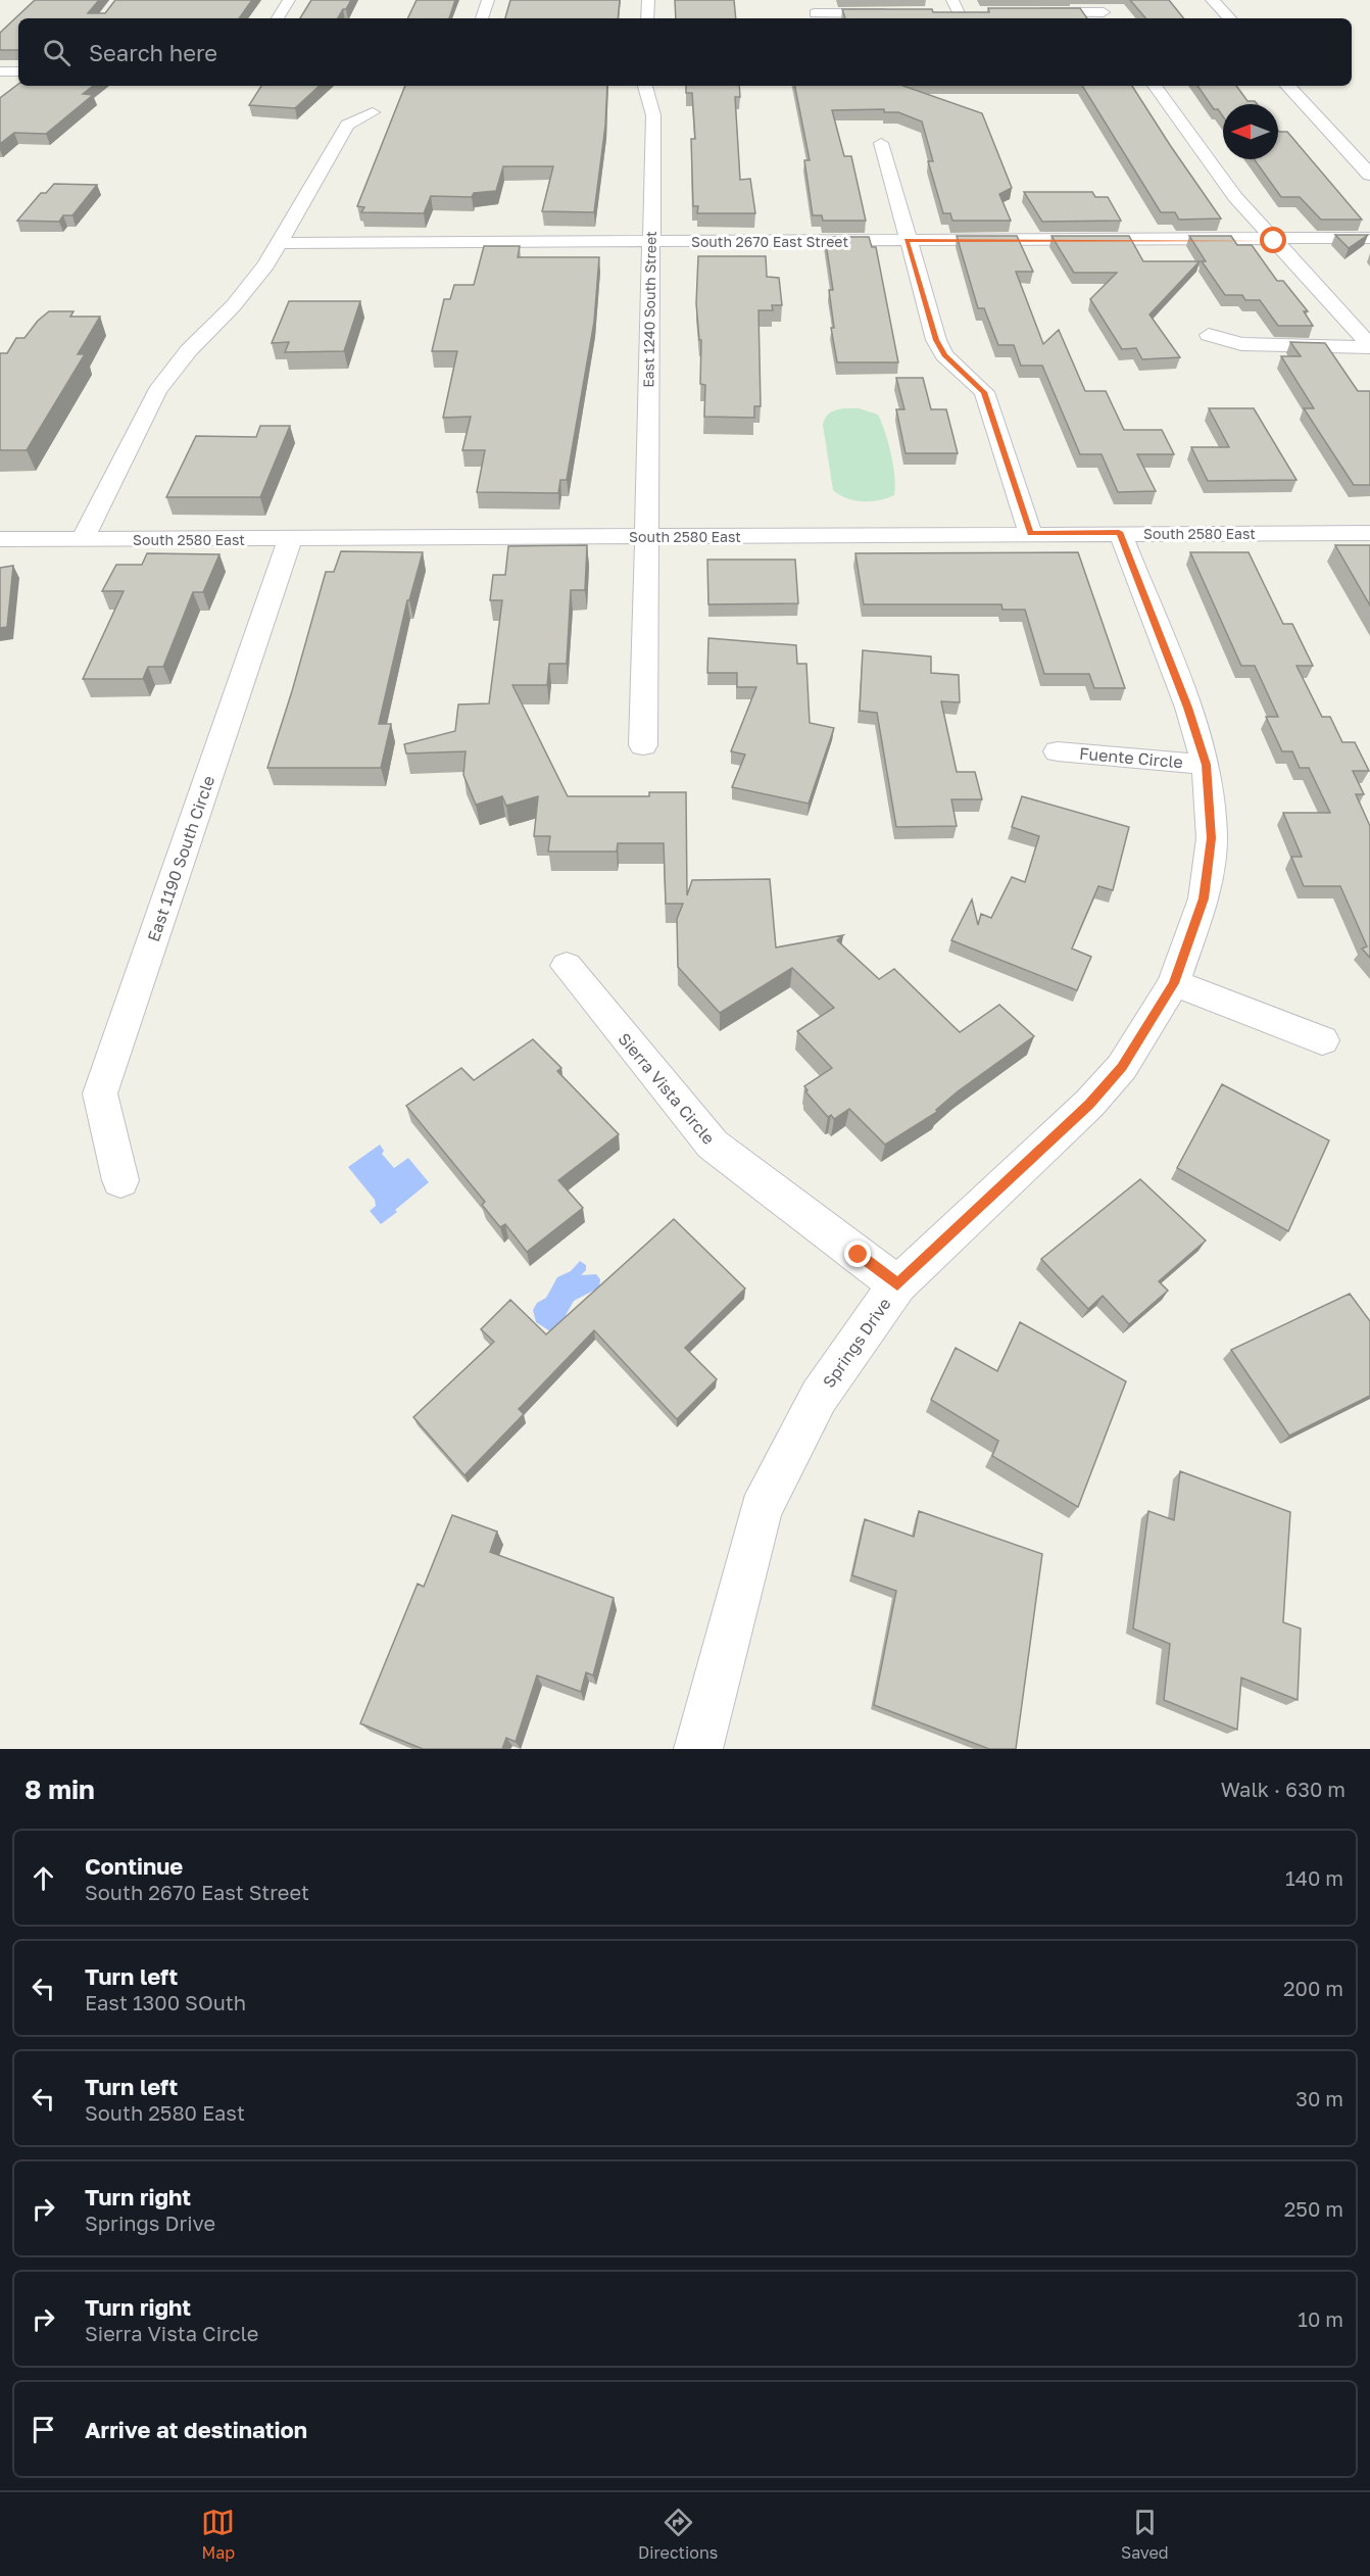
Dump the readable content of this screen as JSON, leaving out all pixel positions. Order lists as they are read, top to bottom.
{
  "streets": {
    "street": [
      "South 2670 East Street",
      "East 1240 South Street",
      "South 2580 East",
      "Fuente Circle",
      "East 1190 South Circle",
      "Sierra Vista Circle",
      "Springs Drive"
    ]
  },
  "crossings": [
    ["South 2670 East Street", "East 1240 South Street"],
    ["East 1240 South Street", "South 2580 East"],
    ["South 2580 East", "East 1190 South Circle"],
    ["South 2580 East", "Springs Drive"],
    ["Fuente Circle", "Springs Drive"],
    ["Sierra Vista Circle", "Springs Drive"]
  ],
  "north": "left",
  "page": {
    "search": "Search here",
    "heading": ["8 min", "Walk · 630 m"],
    "list": [
      ["Continue", "South 2670 East Street", "140 m"],
      ["Turn left", "East 1300 SOuth", "200 m"],
      ["Turn left", "South 2580 East", "30 m"],
      ["Turn right", "Springs Drive", "250 m"],
      ["Turn right", "Sierra Vista Circle", "10 m"],
      "Arrive at destination"
    ],
    "nav": ["Map", "Directions", "Saved"]
  }
}
